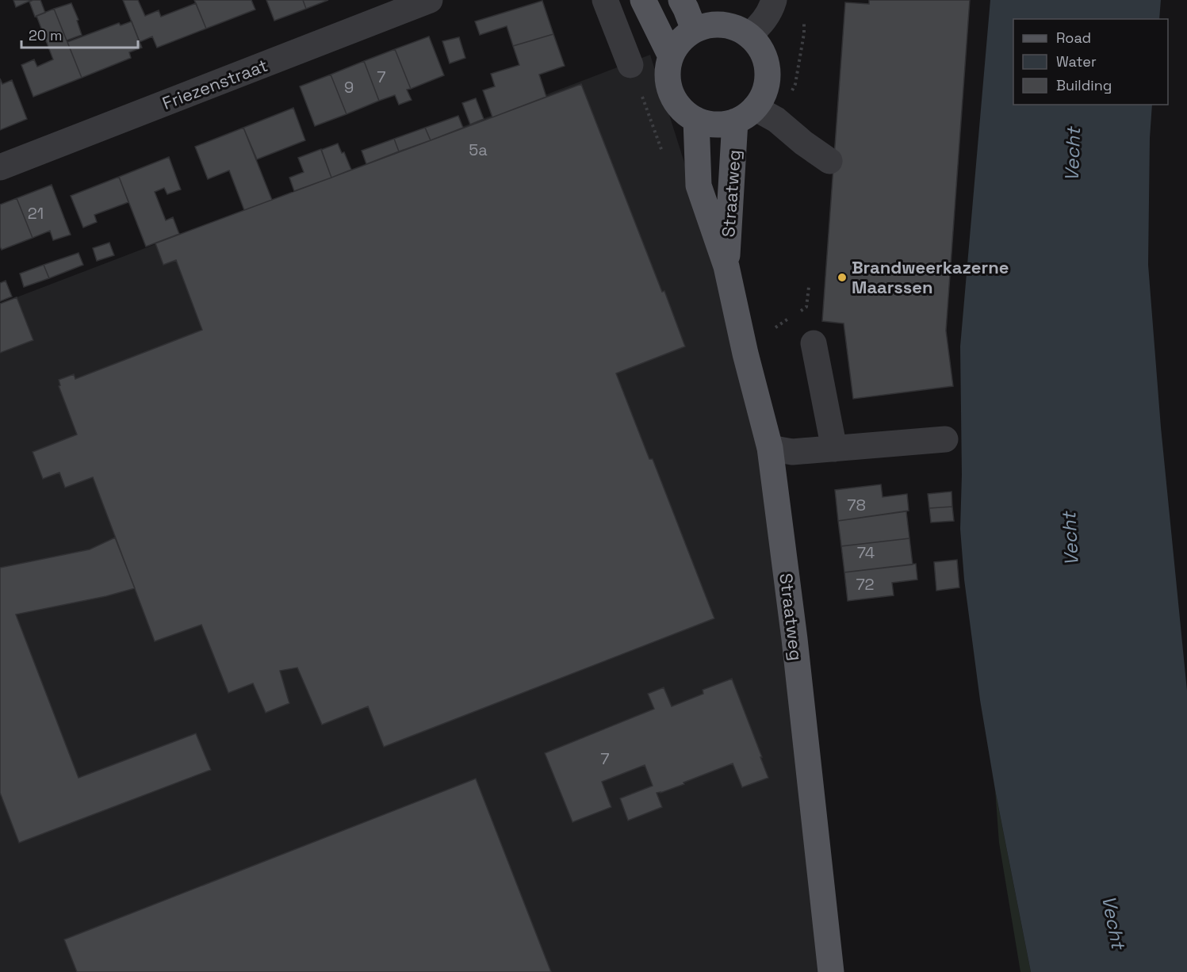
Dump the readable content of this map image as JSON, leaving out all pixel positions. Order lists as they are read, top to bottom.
{
  "streets": {
    "main road": ["Straatweg"],
    "street": ["Friezenstraat"]
  },
  "water": ["Vecht"],
  "places": ["Brandweerkazerne Maarssen"],
  "house_numbers": [
    "7",
    "9",
    "5a",
    "21",
    "78",
    "74",
    "72",
    "7"
  ],
  "legend": ["Road", "Water", "Building"],
  "scale_bar": "20 m"
}
